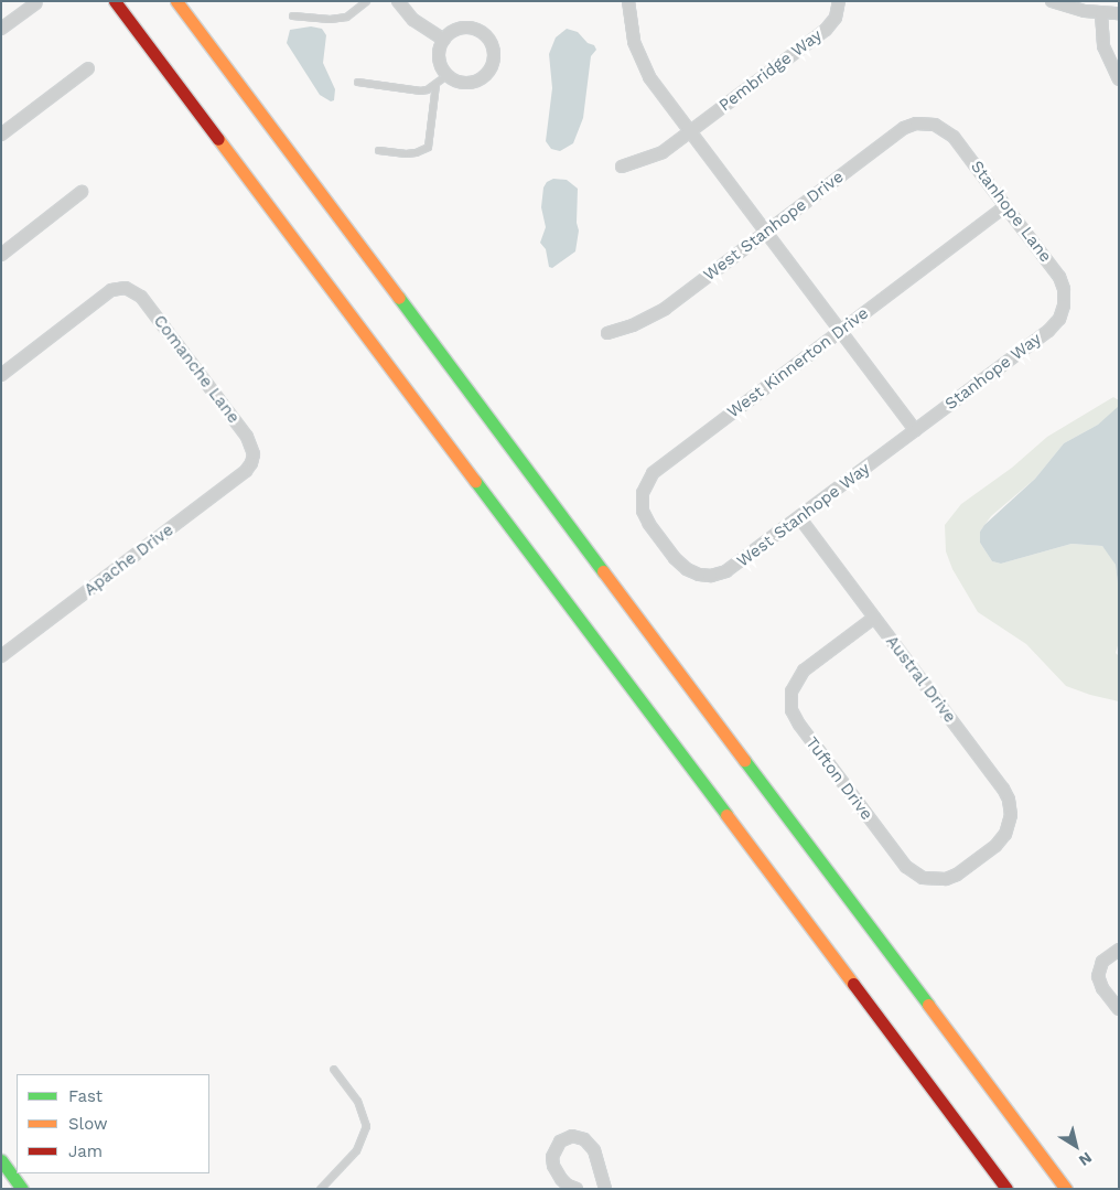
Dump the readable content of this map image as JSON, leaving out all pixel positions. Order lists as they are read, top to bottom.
{
  "streets": {
    "street": [
      "Pembridge Way",
      "Stanhope Lane",
      "West Stanhope Drive",
      "West Kinnerton Drive",
      "Comanche Lane",
      "Stanhope Way",
      "West Stanhope Way",
      "Apache Drive",
      "Austral Drive",
      "Tufton Drive"
    ]
  },
  "crossings": [
    ["Stanhope Lane", "West Stanhope Drive"],
    ["Stanhope Lane", "West Kinnerton Drive"],
    ["Stanhope Lane", "Stanhope Way"],
    ["West Kinnerton Drive", "West Stanhope Way"],
    ["Comanche Lane", "Apache Drive"],
    ["Stanhope Way", "West Stanhope Way"],
    ["West Stanhope Way", "Austral Drive"],
    ["Austral Drive", "Tufton Drive"]
  ],
  "legend": ["Fast", "Slow", "Jam"],
  "north": "bottom right"
}
